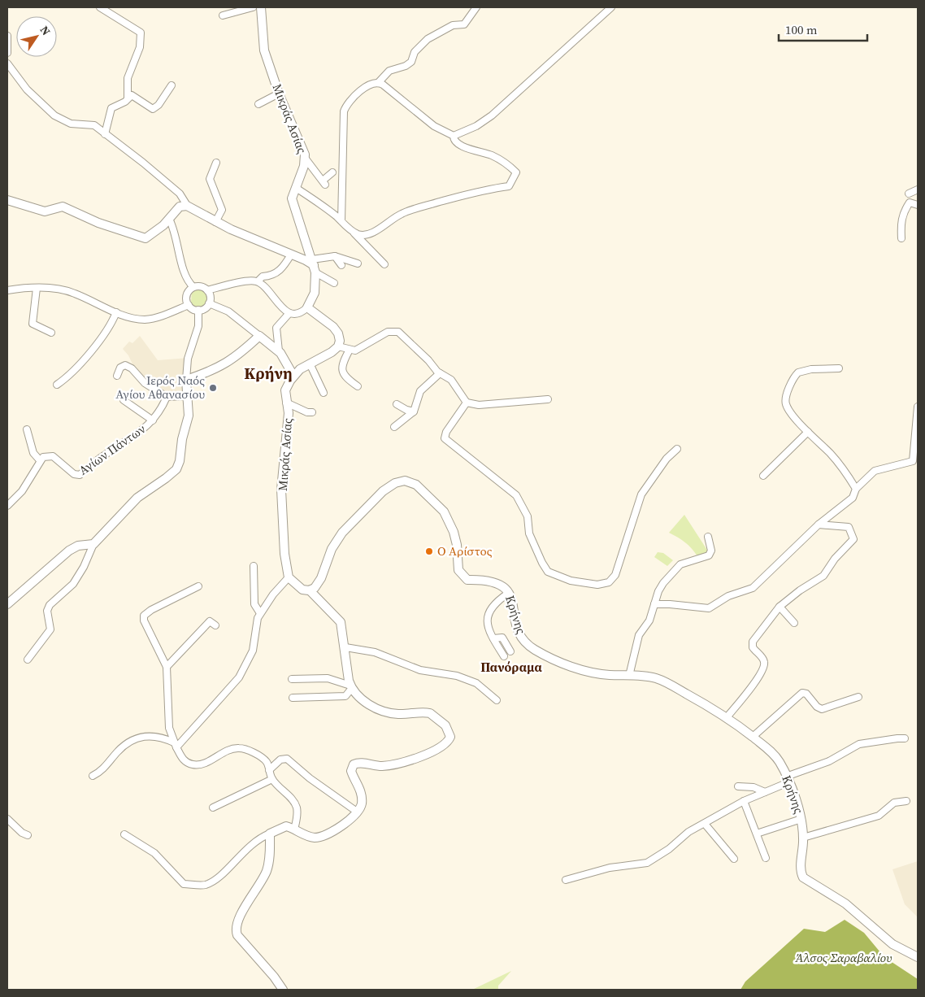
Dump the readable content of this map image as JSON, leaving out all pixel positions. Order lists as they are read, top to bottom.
{
  "streets": {
    "street": ["Μικράς Ασίας", "Αγίων Πάντων", "Κρήνης"]
  },
  "districts": ["Κρήνη", "Πανόραμα"],
  "parks": ["Άλσος Σαραβαλίου"],
  "places": ["Ιερός Ναός Αγίου Αθανασίου", "Ο Αρίστος"],
  "scale_bar": "100 m",
  "north": "top right"
}
